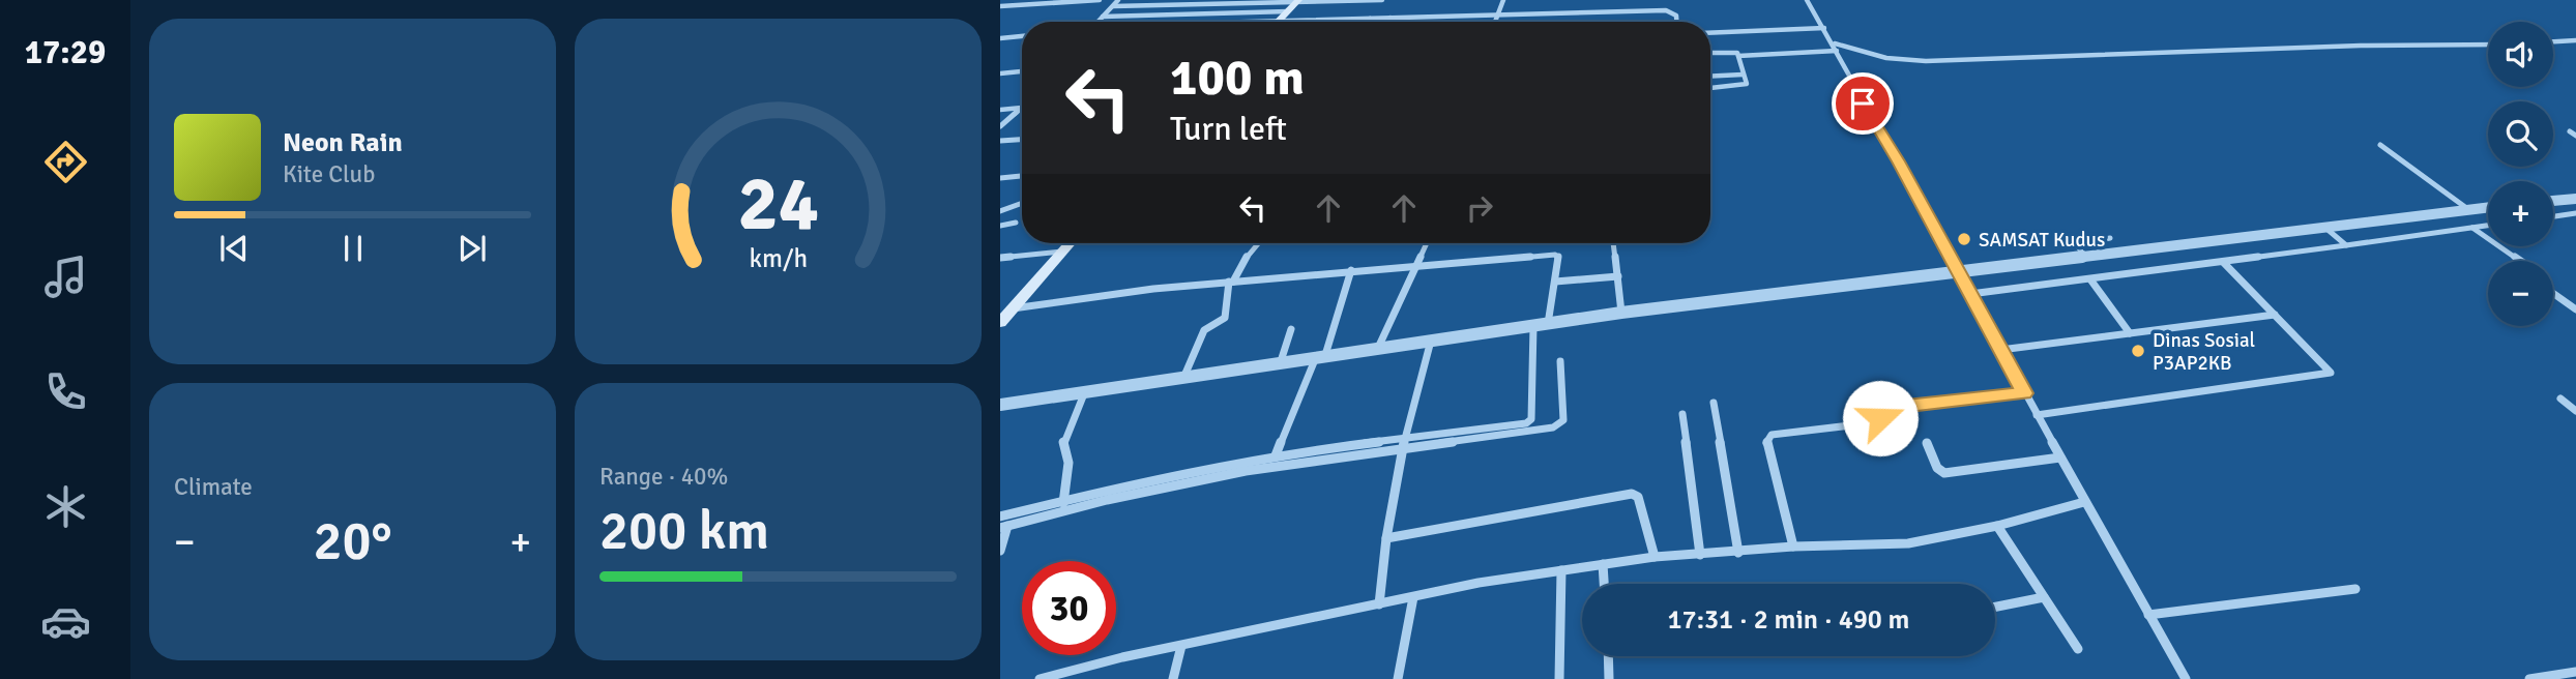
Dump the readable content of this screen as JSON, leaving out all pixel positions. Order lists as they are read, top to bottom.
{
  "places": ["SAMSAT Kudus", "Dinas Sosial P3AP2KB"],
  "page": {
    "tabs": "17:29",
    "map_buttons": ["+", "−"],
    "turn": ["100 m", "Turn left"],
    "song": ["Neon Rain", "Kite Club"],
    "tile": [
      "Climate",
      ["Range · 40%", "200 km"]
    ],
    "heat": ["−", "20°", "+"],
    "limit": "30",
    "trip": "17:31 · 2 min · 490 m",
    "gauge": ["24", "km/h"]
  }
}
